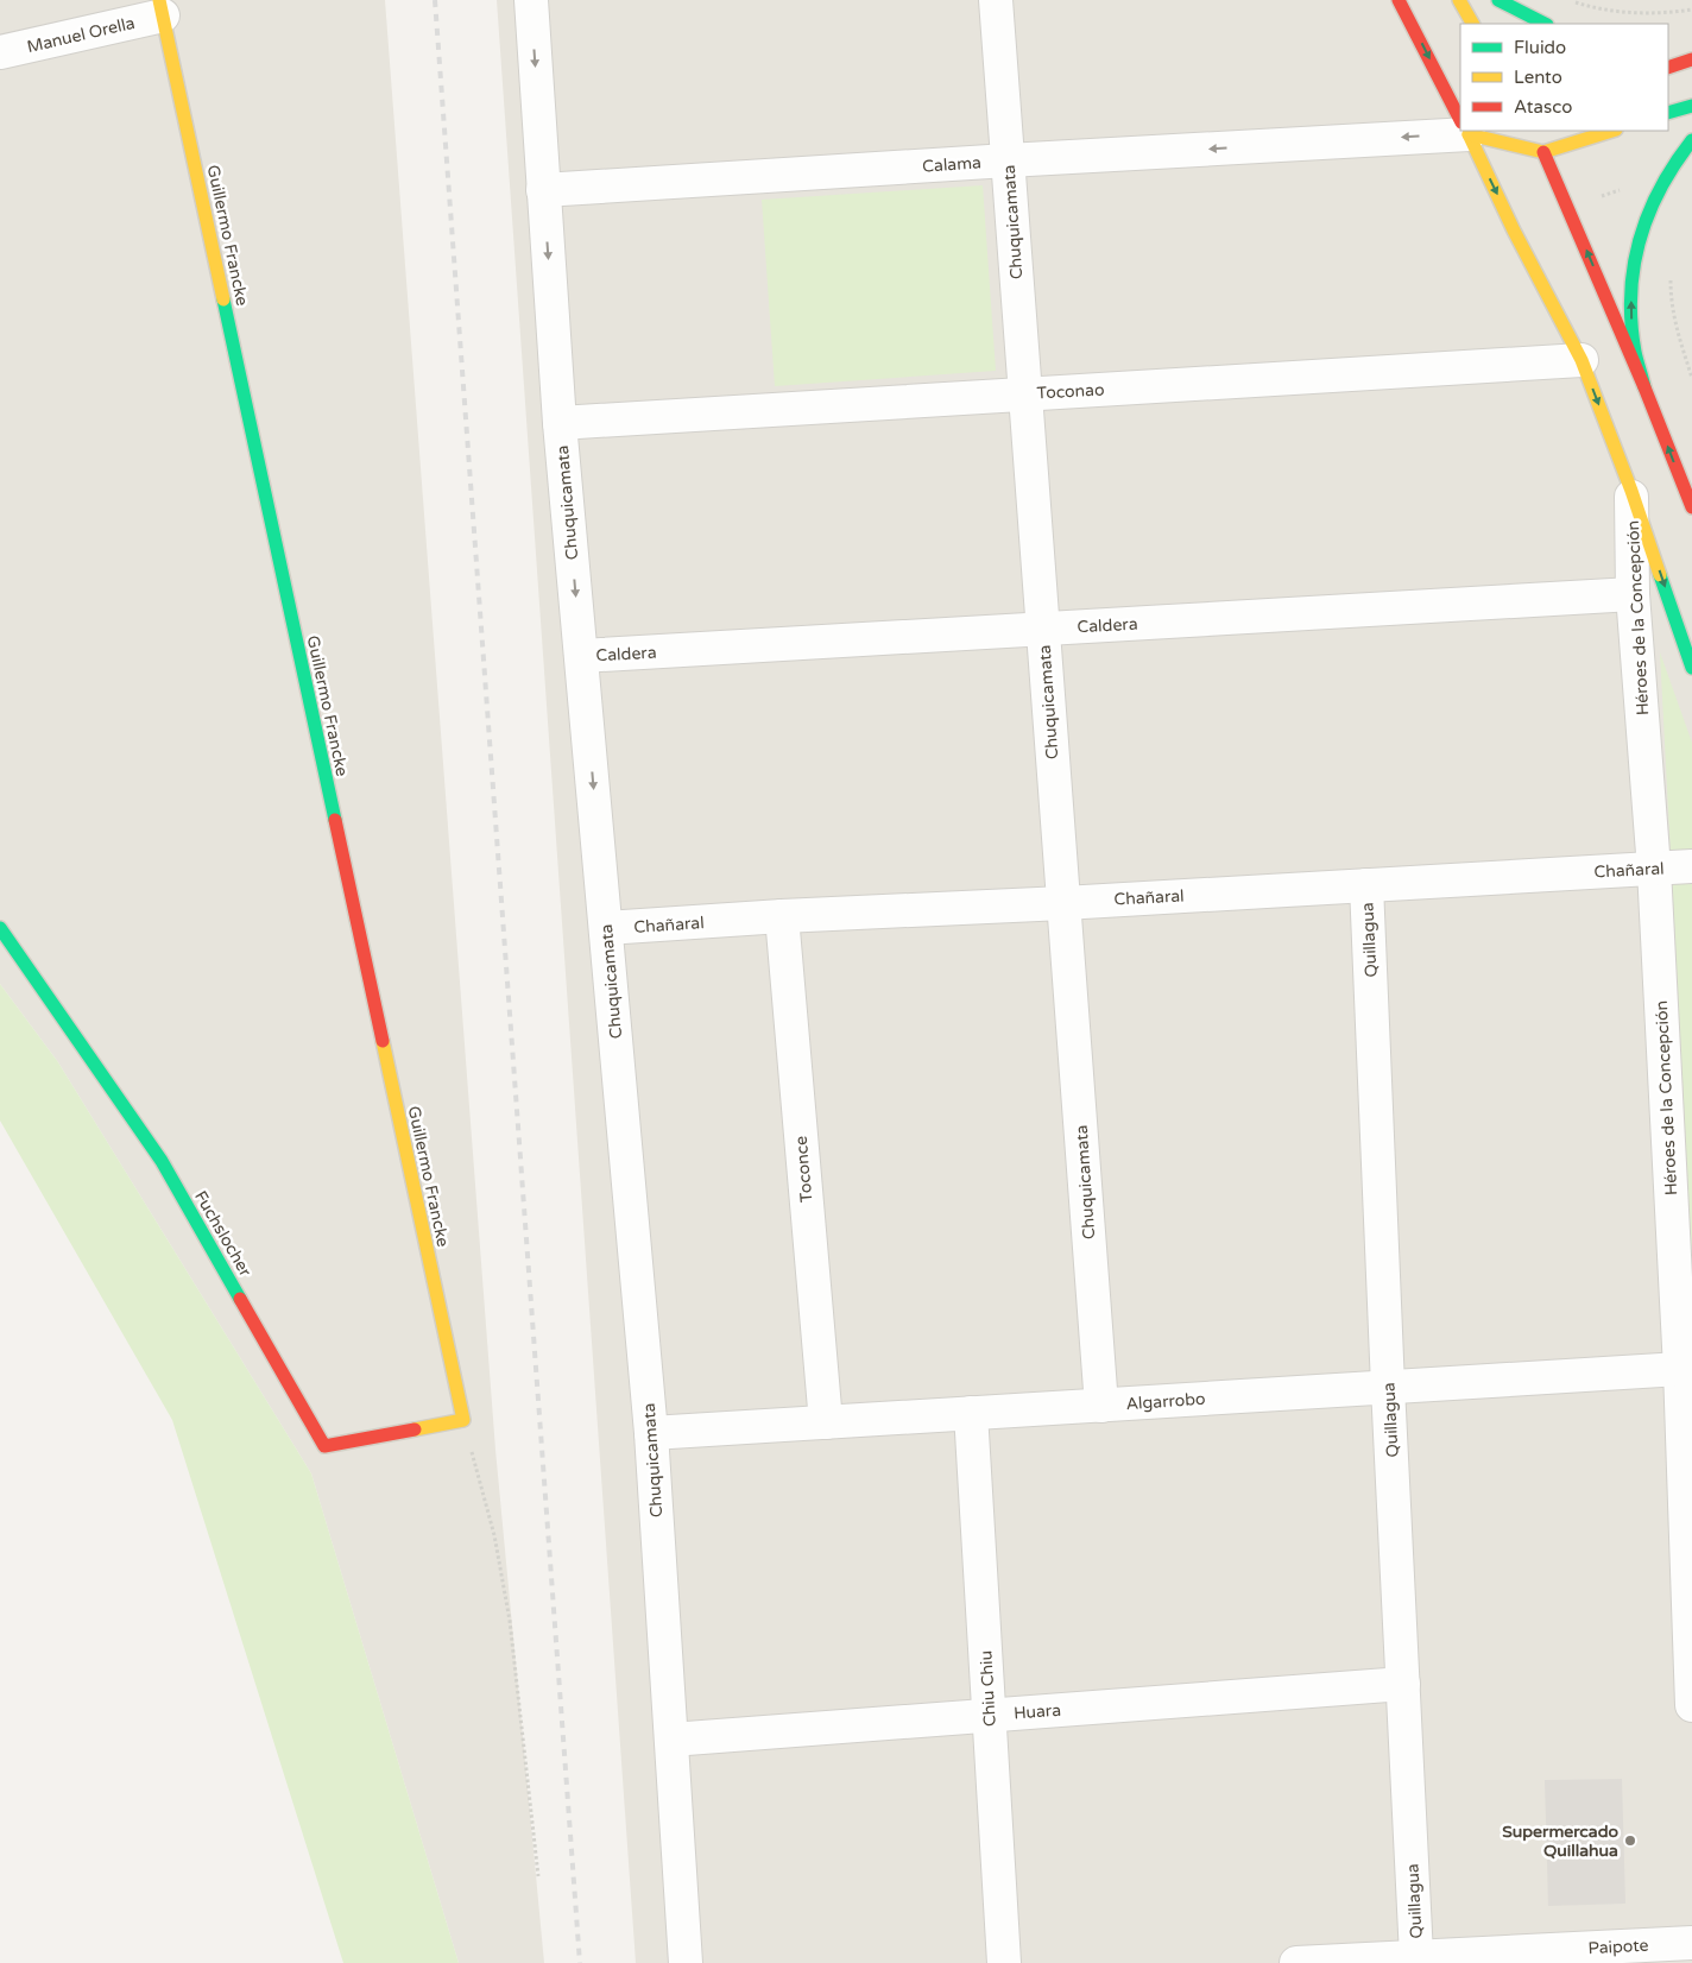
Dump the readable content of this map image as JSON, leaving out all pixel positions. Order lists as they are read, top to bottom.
{
  "streets": {
    "street": [
      "Manuel Orella",
      "Calama",
      "Chuquicamata",
      "Guillermo Francke",
      "Toconao",
      "Héroes de la Concepción",
      "Caldera",
      "Chañaral",
      "Quillagua",
      "Toconce",
      "Fuchslocher",
      "Algarrobo",
      "Chiu Chiu",
      "Huara",
      "Paipote"
    ]
  },
  "crossings": [
    ["Manuel Orella", "Guillermo Francke"],
    ["Calama", "Chuquicamata"],
    ["Chuquicamata", "Toconao"],
    ["Chuquicamata", "Caldera"],
    ["Chuquicamata", "Chañaral"],
    ["Chuquicamata", "Algarrobo"],
    ["Chuquicamata", "Huara"],
    ["Guillermo Francke", "Fuchslocher"],
    ["Toconao", "Héroes de la Concepción"],
    ["Héroes de la Concepción", "Caldera"],
    ["Héroes de la Concepción", "Chañaral"],
    ["Héroes de la Concepción", "Algarrobo"],
    ["Chañaral", "Quillagua"],
    ["Chañaral", "Toconce"],
    ["Quillagua", "Algarrobo"],
    ["Quillagua", "Huara"],
    ["Quillagua", "Paipote"],
    ["Toconce", "Algarrobo"],
    ["Algarrobo", "Chiu Chiu"],
    ["Chiu Chiu", "Huara"]
  ],
  "one_way": ["Calama"],
  "places": ["Supermercado Quillahua"],
  "legend": ["Fluido", "Lento", "Atasco"]
}
